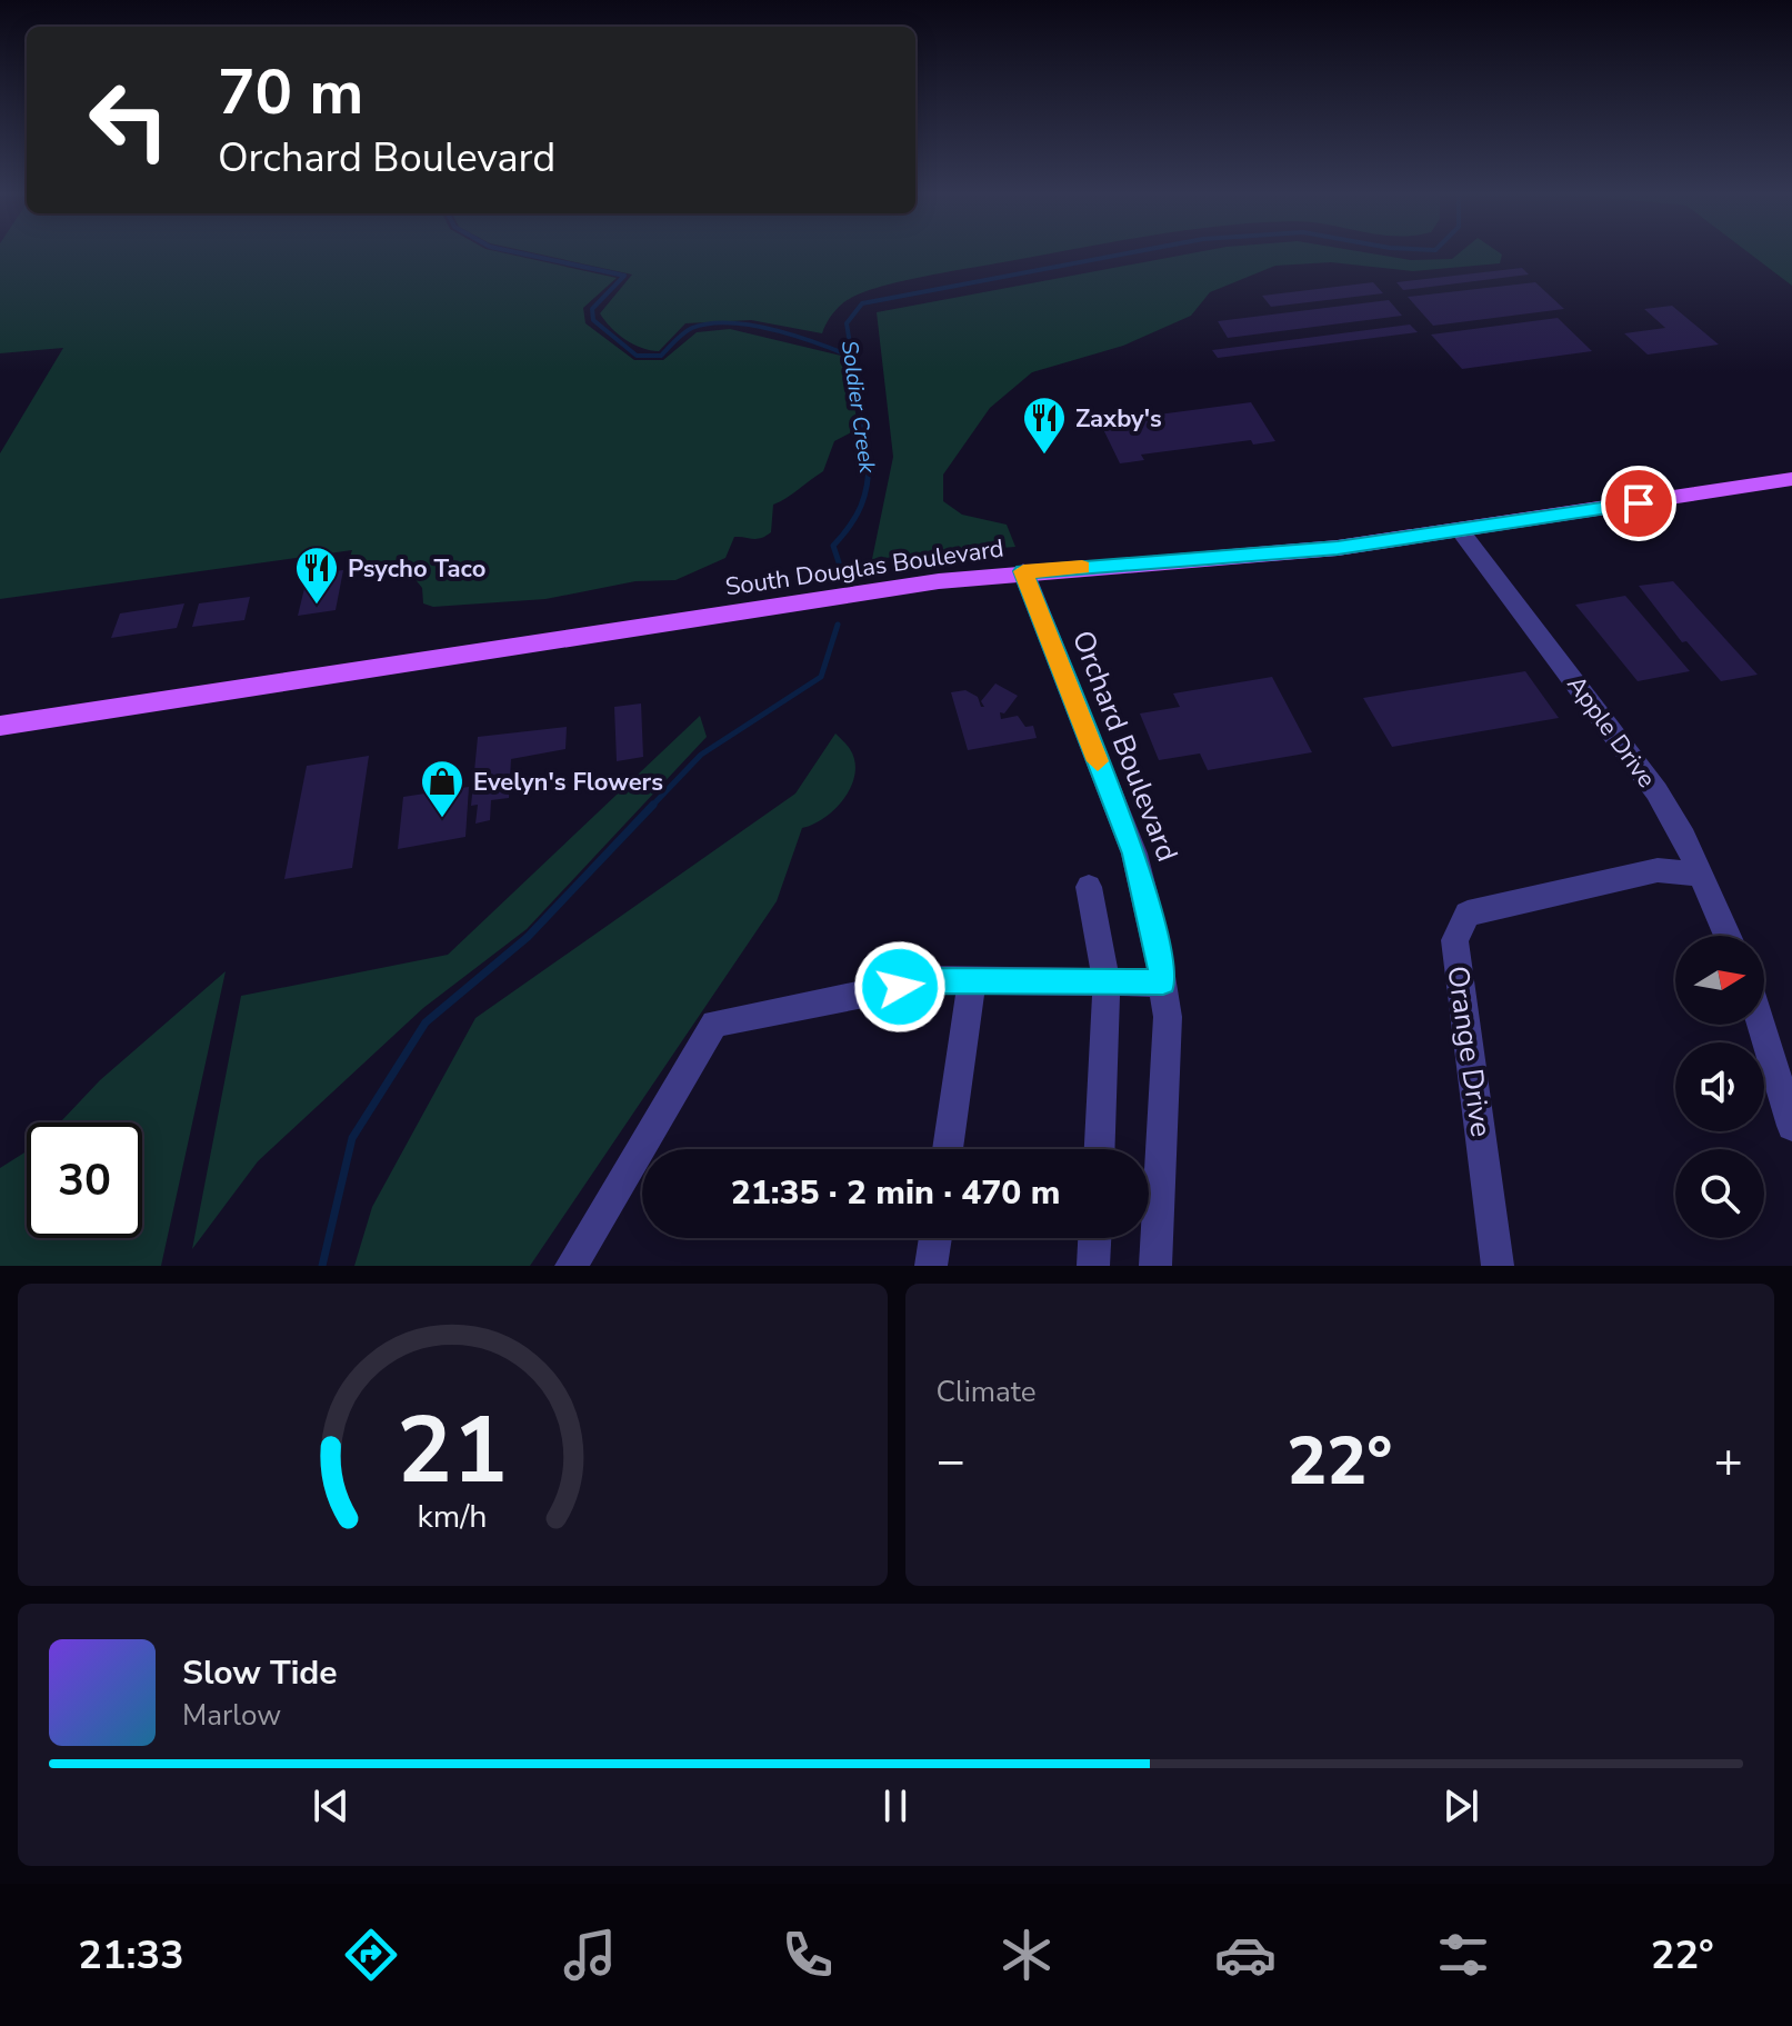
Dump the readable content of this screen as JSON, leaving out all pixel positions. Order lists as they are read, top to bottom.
{
  "streets": {
    "main road": ["South Douglas Boulevard"],
    "street": ["Apple Drive", "Orchard Boulevard", "Orange Drive"]
  },
  "crossings": [
    ["South Douglas Boulevard", "Apple Drive"],
    ["South Douglas Boulevard", "Orchard Boulevard"],
    ["Apple Drive", "Orange Drive"]
  ],
  "water": ["Soldier Creek"],
  "places": {
    "restaurant": ["Zaxby's", "Psycho Taco"],
    "shop": ["Evelyn's Flowers"]
  },
  "north": "right",
  "page": {
    "turn": ["70 m", "Orchard Boulevard"],
    "limit": "30",
    "trip": "21:35 · 2 min · 470 m",
    "tile": "Climate",
    "heat": ["−", "22°", "+"],
    "song": ["Slow Tide", "Marlow"],
    "tabs": ["21:33", "22°"],
    "gauge": ["21", "km/h"]
  }
}
